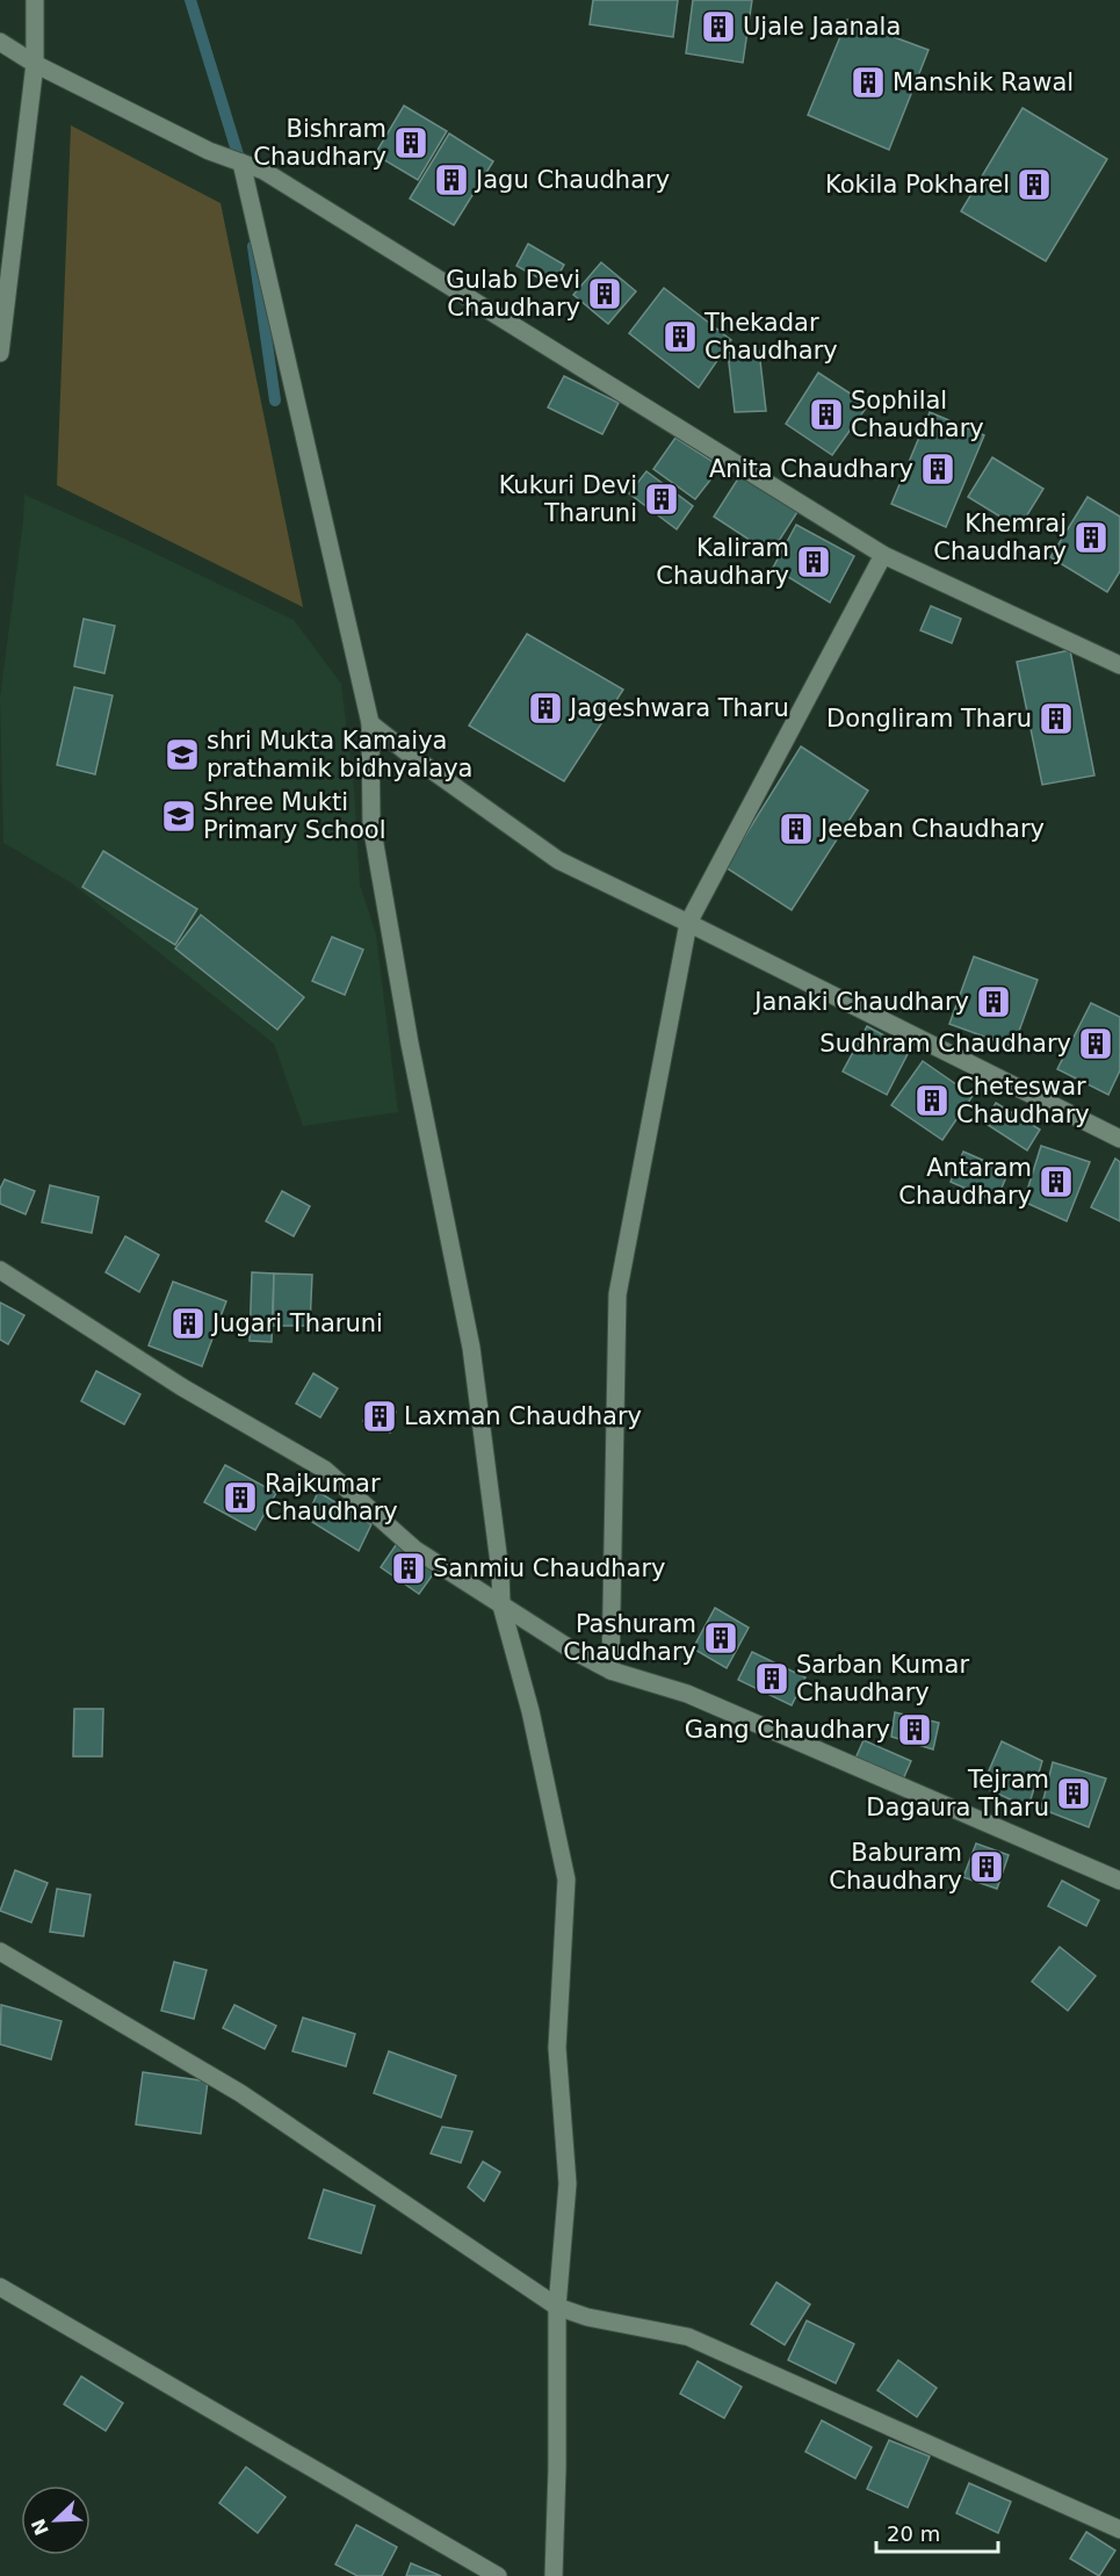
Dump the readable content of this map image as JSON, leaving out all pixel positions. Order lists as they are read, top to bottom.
{
  "places": {
    "building": [
      "Ujale Jaanala",
      "Manshik Rawal",
      "Bishram Chaudhary",
      "Jagu Chaudhary",
      "Kokila Pokharel",
      "Gulab Devi Chaudhary",
      "Thekadar Chaudhary",
      "Sophilal Chaudhary",
      "Anita Chaudhary",
      "Kukuri Devi Tharuni",
      "Khemraj Chaudhary",
      "Kaliram Chaudhary",
      "Jageshwara Tharu",
      "Dongliram Tharu",
      "Jeeban Chaudhary",
      "Janaki Chaudhary",
      "Sudhram Chaudhary",
      "Cheteswar Chaudhary",
      "Antaram Chaudhary",
      "Jugari Tharuni",
      "Laxman Chaudhary",
      "Rajkumar Chaudhary",
      "Sanmiu Chaudhary",
      "Pashuram Chaudhary",
      "Sarban Kumar Chaudhary",
      "Gang Chaudhary",
      "Tejram Dagaura Tharu",
      "Baburam Chaudhary"
    ],
    "school or university": ["shri Mukta Kamaiya prathamik bidhyalaya", "Shree Mukti Primary School"]
  },
  "scale_bar": "20 m",
  "north": "bottom left"
}
